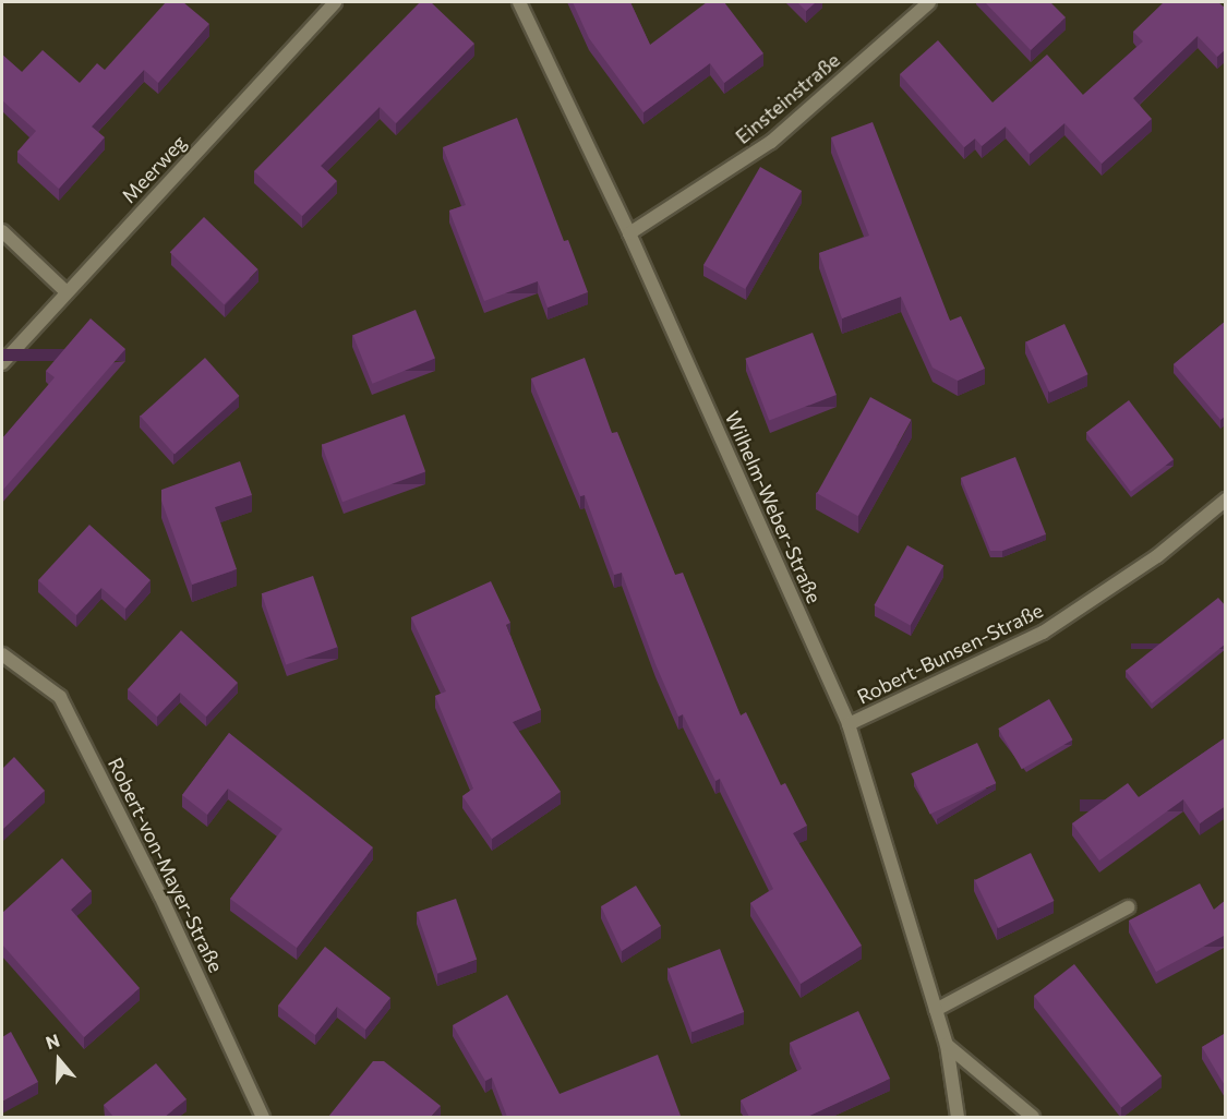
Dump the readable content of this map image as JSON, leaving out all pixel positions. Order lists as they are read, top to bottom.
{
  "streets": {
    "street": [
      "Einsteinstraße",
      "Meerweg",
      "Wilhelm-Weber-Straße",
      "Robert-Bunsen-Straße",
      "Robert-von-Mayer-Straße"
    ]
  },
  "crossings": [
    ["Einsteinstraße", "Wilhelm-Weber-Straße"],
    ["Wilhelm-Weber-Straße", "Robert-Bunsen-Straße"]
  ],
  "north": "top"
}
